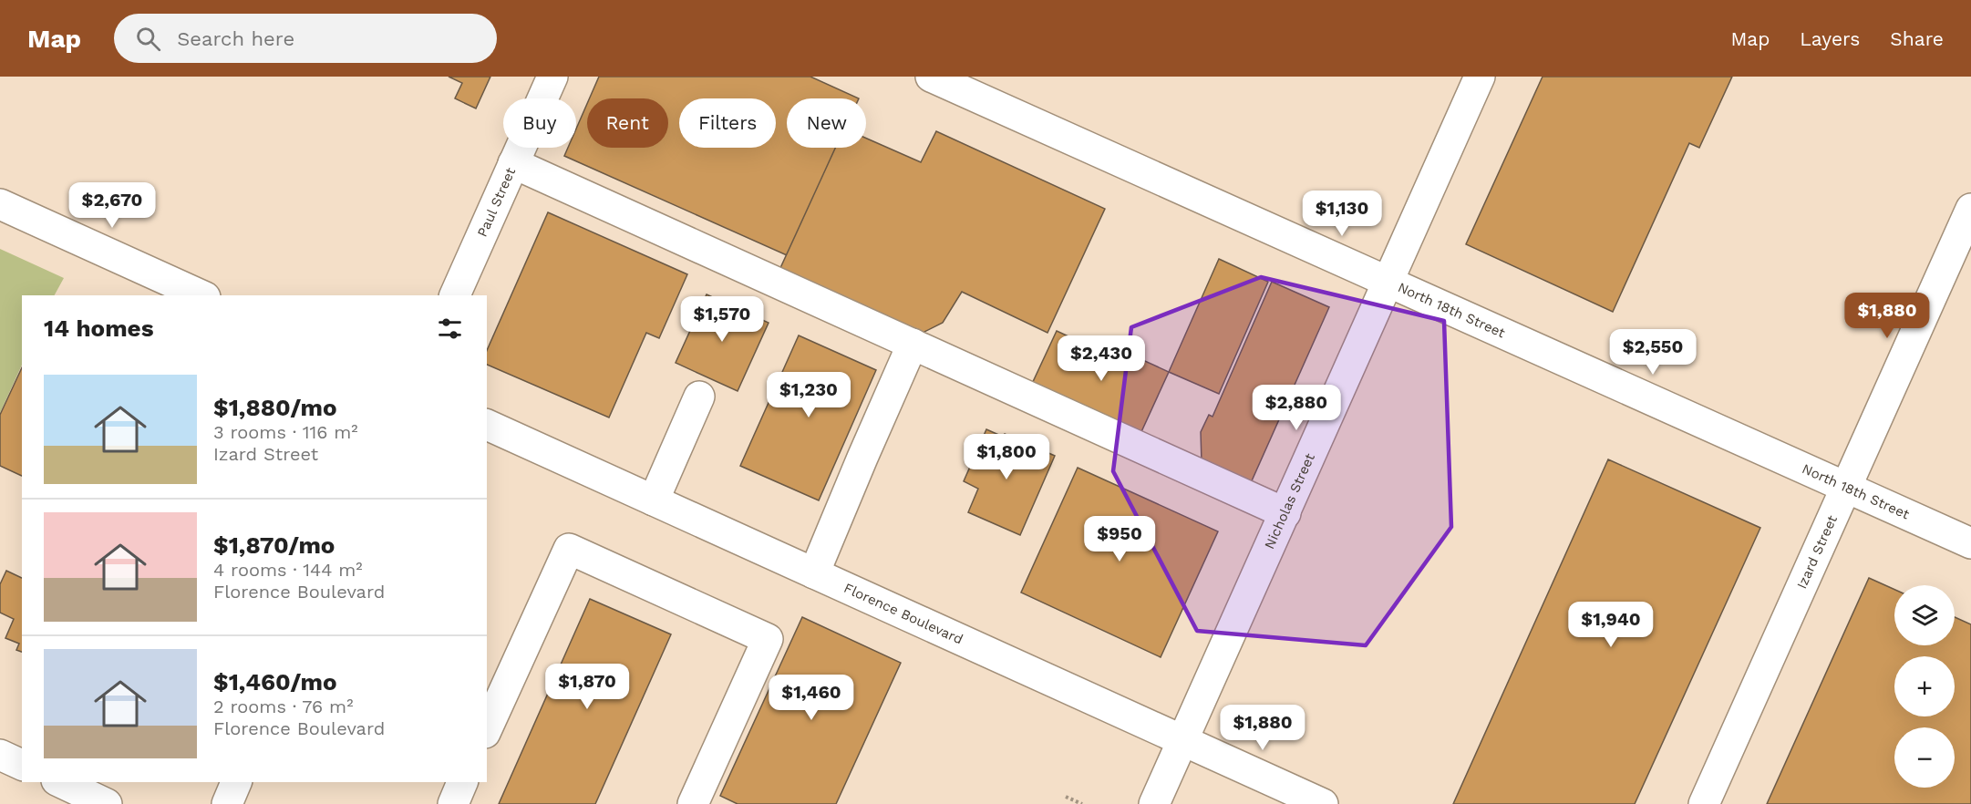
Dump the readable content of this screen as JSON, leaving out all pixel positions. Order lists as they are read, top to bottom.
{
  "streets": {
    "street": [
      "Paul Street",
      "North 18th Street",
      "Nicholas Street",
      "Izard Street",
      "Florence Boulevard"
    ]
  },
  "crossings": [
    ["North 18th Street", "Nicholas Street"],
    ["North 18th Street", "Izard Street"],
    ["Nicholas Street", "Florence Boulevard"]
  ],
  "page": {
    "header": "Map",
    "search": "Search here",
    "nav": ["Map", "Layers", "Share"],
    "chip": [
      "Buy",
      "Rent",
      "Filters",
      "New"
    ],
    "price": [
      "$2,670",
      "$1,130",
      "$1,880",
      "$1,570",
      "$2,550",
      "$2,430",
      "$1,230",
      "$2,880",
      "$1,800",
      "$950",
      "$1,940",
      "$1,870",
      "$1,460",
      "$1,880"
    ],
    "heading": "14 homes",
    "list": [
      {
        "name": "$1,880/mo",
        "note": "3 rooms · 116 m² · Izard Street"
      },
      {
        "name": "$1,870/mo",
        "note": "4 rooms · 144 m² · Florence Boulevard"
      },
      {
        "name": "$1,460/mo",
        "note": "2 rooms · 76 m² · Florence Boulevard"
      }
    ],
    "map_buttons": ["+", "−"]
  }
}
